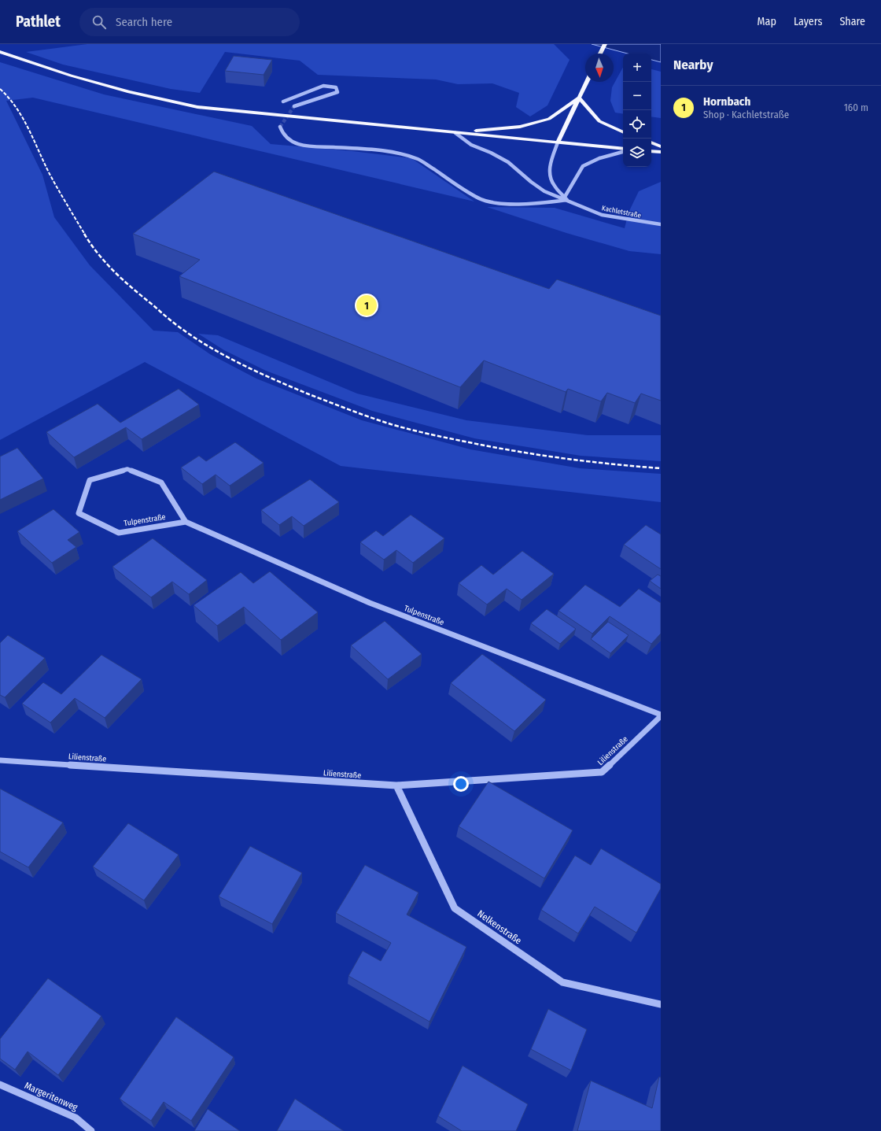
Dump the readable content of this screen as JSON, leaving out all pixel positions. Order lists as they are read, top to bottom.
{
  "streets": {
    "street": [
      "Kachletstraße",
      "Tulpenstraße",
      "Lilienstraße",
      "Nelkenstraße",
      "Margeritenweg"
    ]
  },
  "crossings": [
    ["Tulpenstraße", "Lilienstraße"],
    ["Lilienstraße", "Nelkenstraße"]
  ],
  "north": "bottom",
  "page": {
    "header": "Pathlet",
    "search": "Search here",
    "nav": ["Map", "Layers", "Share"],
    "heading": "Nearby",
    "map_buttons": ["+", "−"],
    "list": [
      {
        "mark": "1",
        "name": "Hornbach",
        "note": "Shop · Kachletstraße",
        "value": "160 m"
      }
    ],
    "pins": "1"
  }
}
